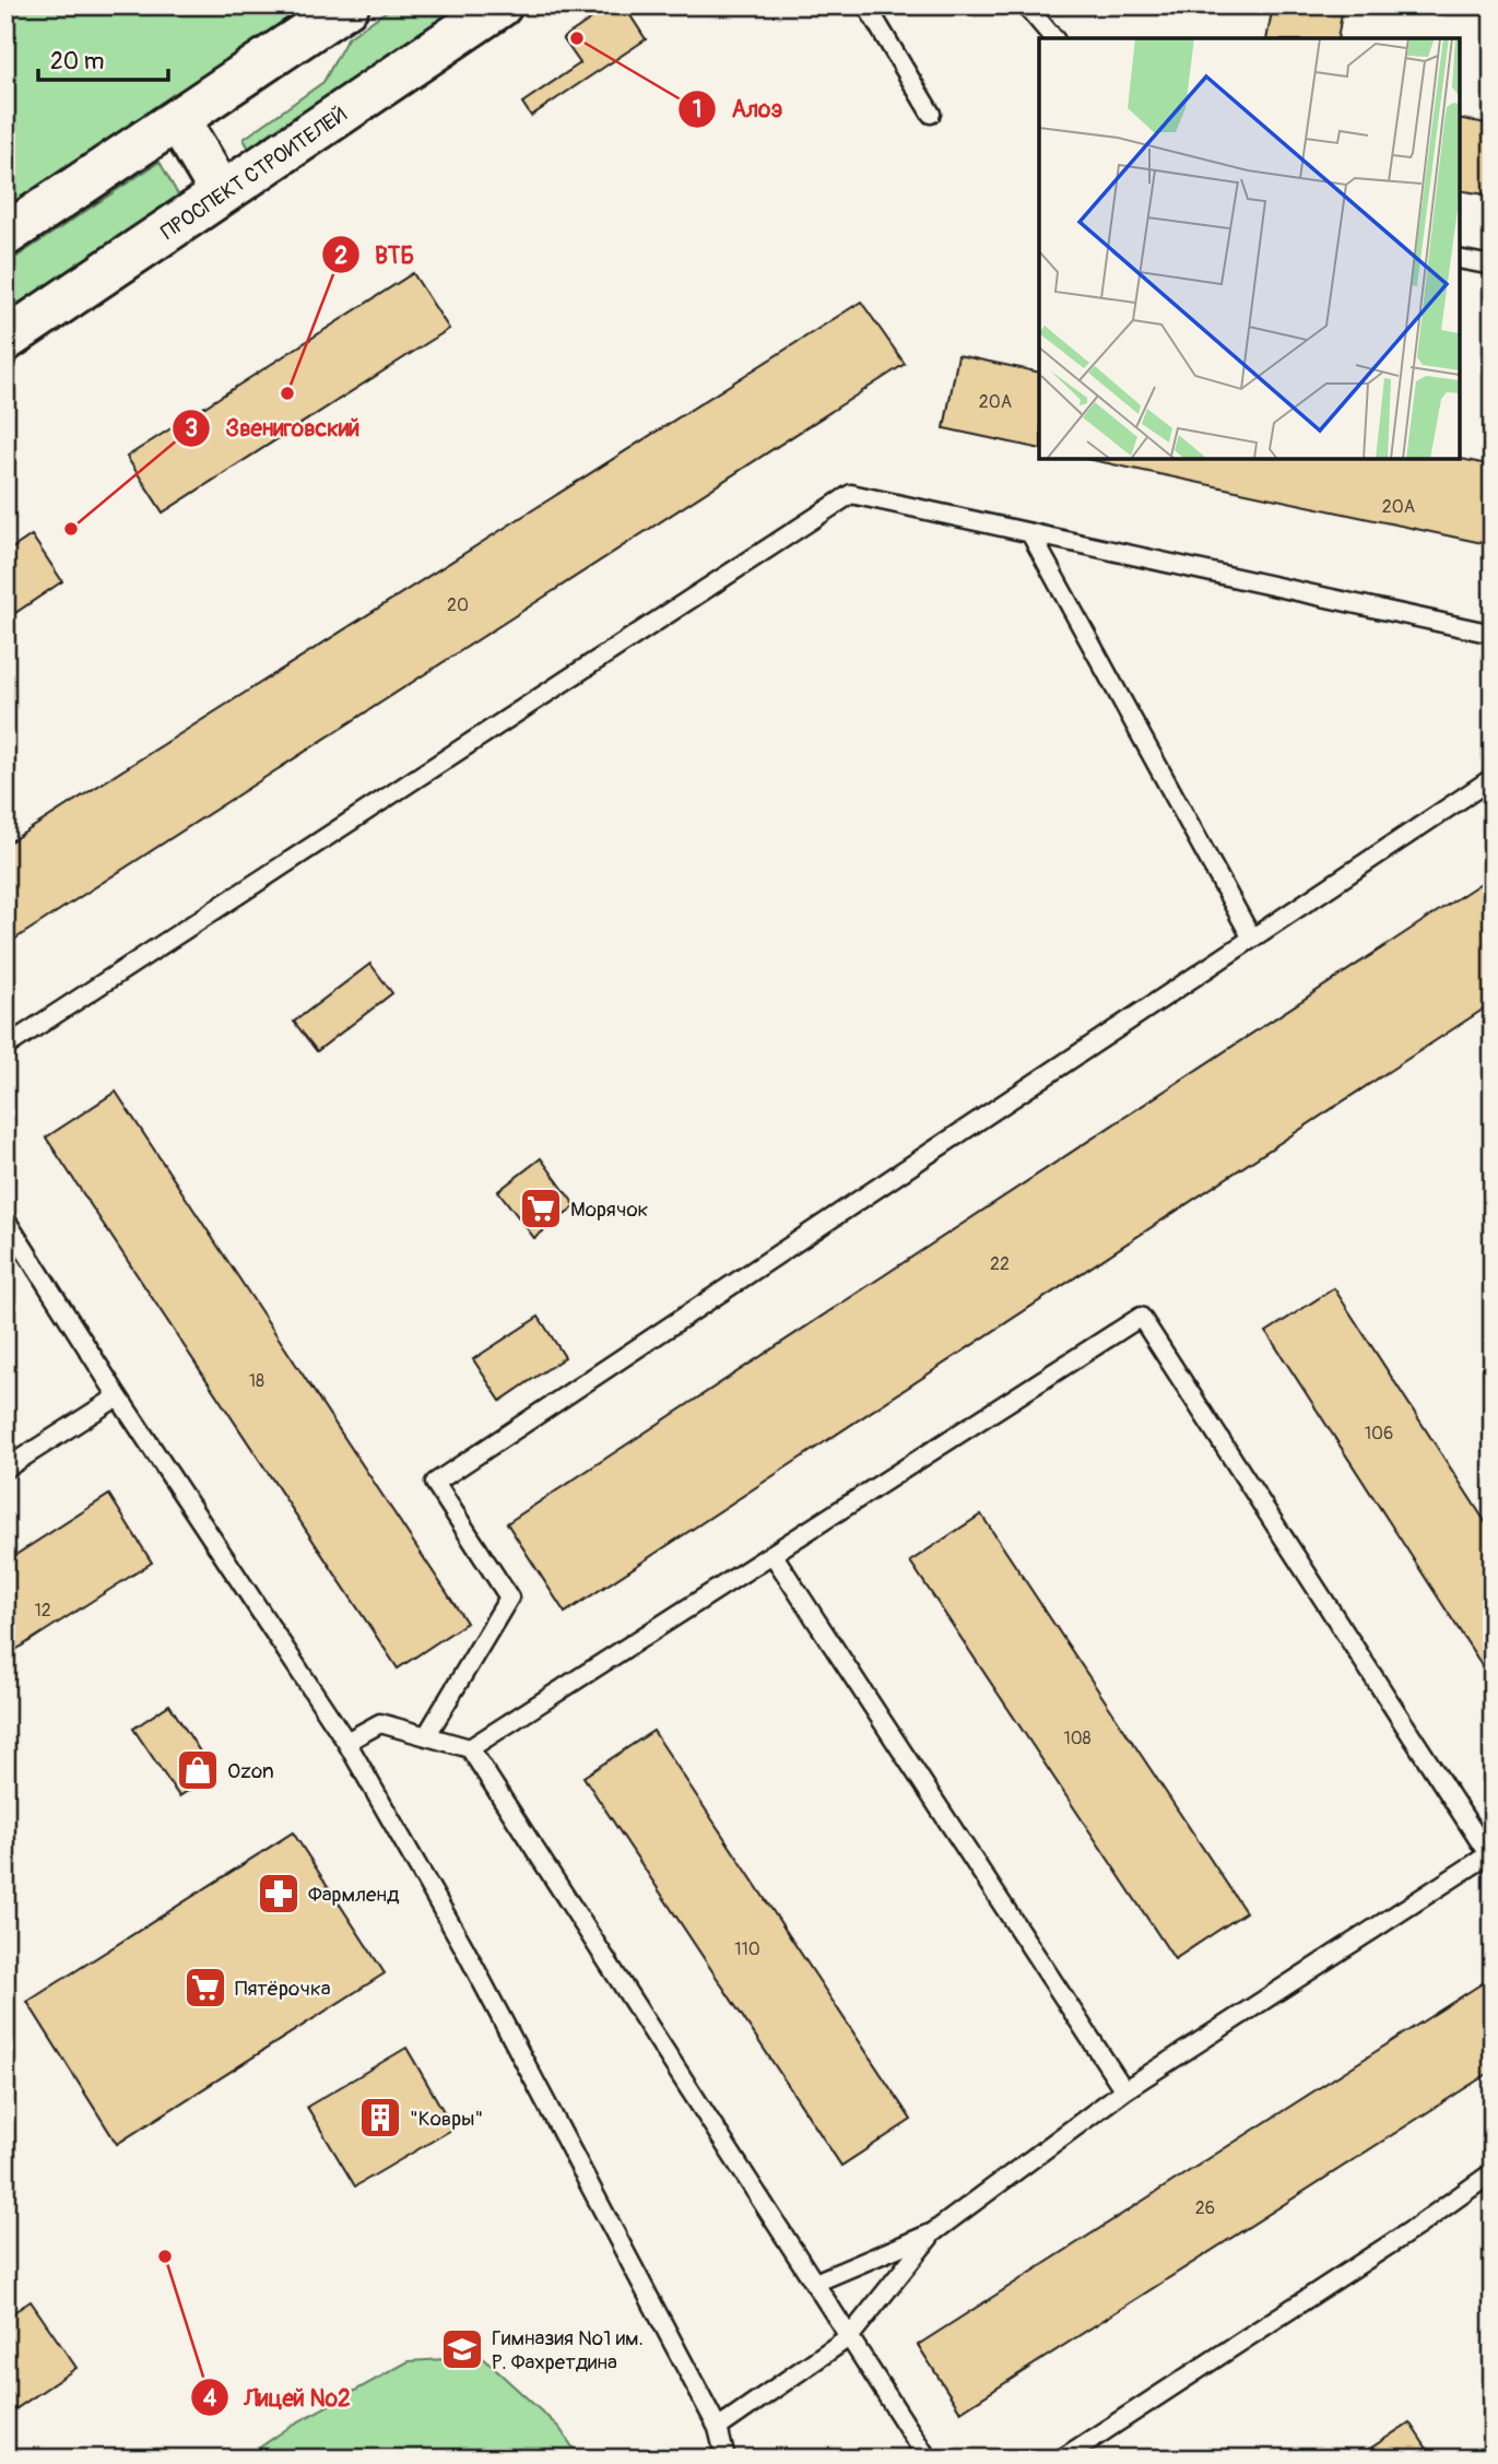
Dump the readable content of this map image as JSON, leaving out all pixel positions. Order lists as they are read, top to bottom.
{
  "streets": {
    "street": ["ПРОСПЕКТ СТРОИТЕЛЕЙ"]
  },
  "places": {
    "other": [
      "Алоэ",
      "ВТБ",
      "Звениговский",
      "Лицей №2"
    ],
    "supermarket": ["Морячок", "Пятёрочка"],
    "shop": ["Ozon"],
    "pharmacy": ["Фармленд"],
    "building": ["\"Ковры\""],
    "school or university": ["Гимназия №1 им. Р. Фахретдина"]
  },
  "house_numbers": [
    "20А",
    "20А",
    "20",
    "22",
    "18",
    "106",
    "12",
    "108",
    "110",
    "26"
  ],
  "scale_bar": "20 m"
}
